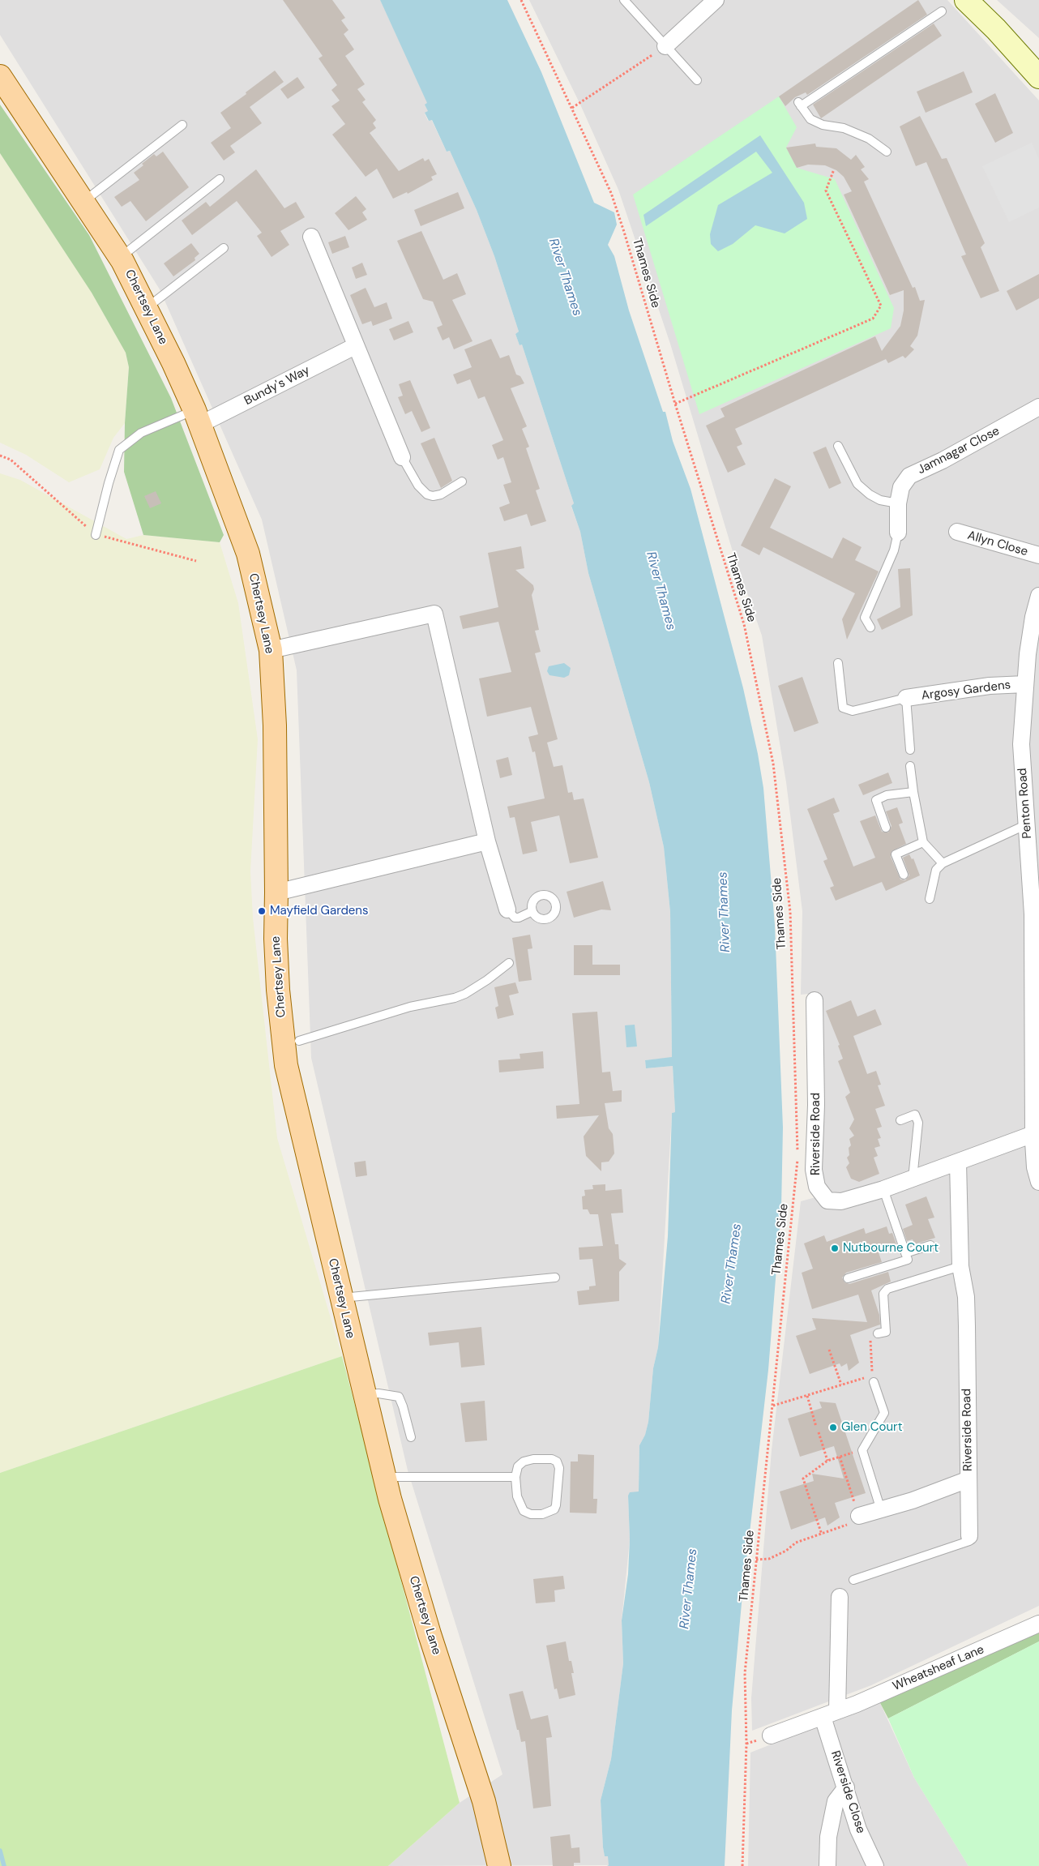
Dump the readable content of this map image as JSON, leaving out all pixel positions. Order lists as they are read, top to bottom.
{
  "streets": {
    "main road": ["Chertsey Lane"],
    "street": [
      "Bundy's Way",
      "Jamnagar Close",
      "Allyn Close",
      "Argosy Gardens",
      "Penton Road",
      "Riverside Road",
      "Wheatsheaf Lane",
      "Riverside Close"
    ],
    "path": ["Thames Side"]
  },
  "crossings": [
    ["Chertsey Lane", "Bundy's Way"],
    ["Argosy Gardens", "Penton Road"],
    ["Penton Road", "Riverside Road"],
    ["Wheatsheaf Lane", "Riverside Close"]
  ],
  "water": ["River Thames"],
  "places": ["Mayfield Gardens", "Nutbourne Court", "Glen Court"]
}
